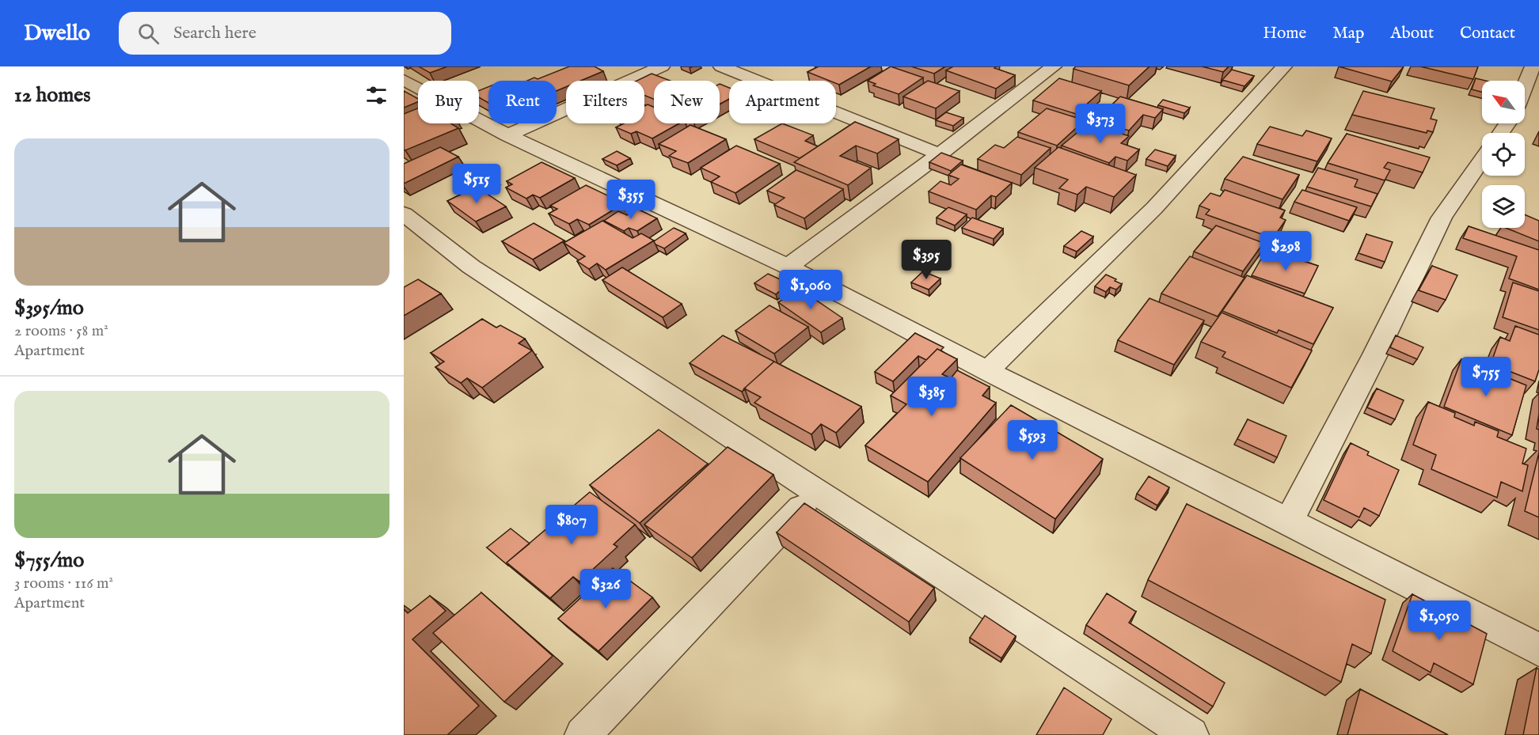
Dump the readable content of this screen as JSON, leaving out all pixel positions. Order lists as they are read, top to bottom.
{
  "north": "top left",
  "page": {
    "header": "Dwello",
    "search": "Search here",
    "nav": [
      "Home",
      "Map",
      "About",
      "Contact"
    ],
    "heading": "12 homes",
    "chip": [
      "Buy",
      "Rent",
      "Filters",
      "New",
      "Apartment"
    ],
    "price": [
      "$373",
      "$515",
      "$355",
      "$298",
      "$395",
      "$1,060",
      "$755",
      "$385",
      "$593",
      "$807",
      "$326",
      "$1,050"
    ],
    "list": [
      {
        "name": "$395/mo",
        "note": "2 rooms · 58 m² · Apartment"
      },
      {
        "name": "$755/mo",
        "note": "3 rooms · 116 m² · Apartment"
      }
    ]
  }
}
